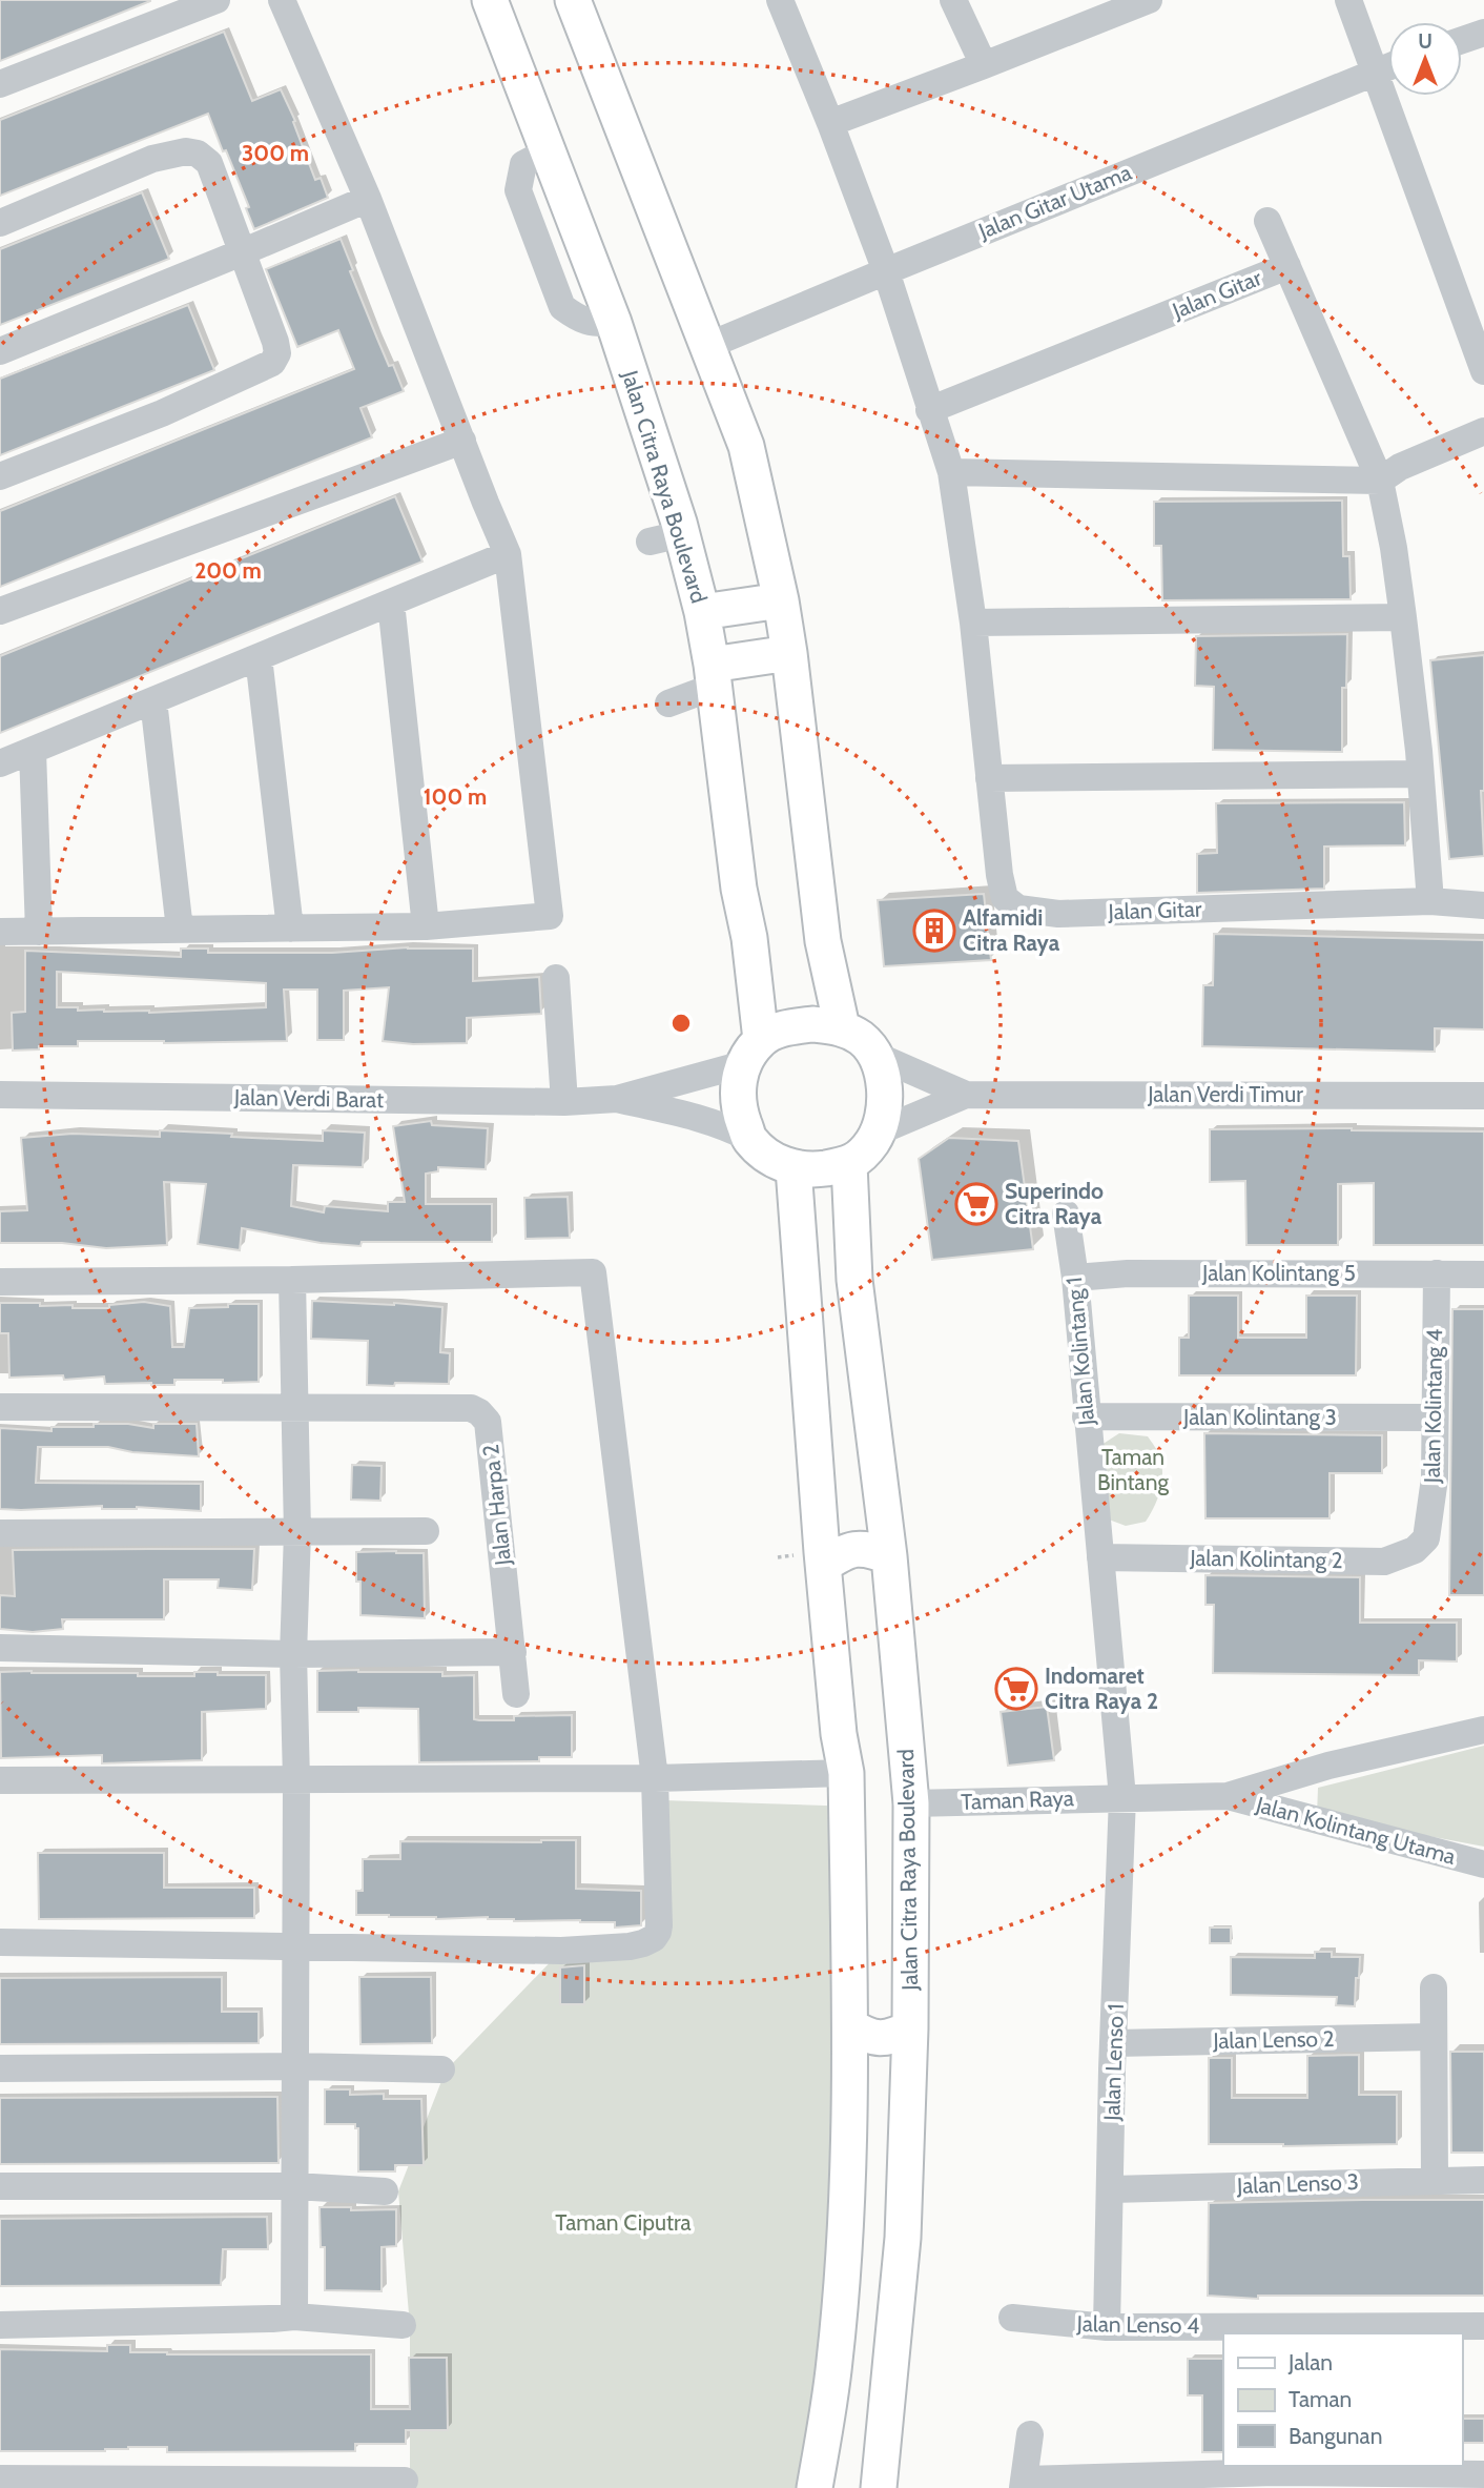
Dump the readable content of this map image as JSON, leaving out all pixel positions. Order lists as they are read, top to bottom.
{
  "streets": {
    "main road": ["Jalan Citra Raya Boulevard"],
    "street": [
      "Jalan Gitar Utama",
      "Jalan Gitar",
      "Jalan Verdi Timur",
      "Jalan Verdi Barat",
      "Jalan Kolintang 5",
      "Jalan Kolintang 1",
      "Jalan Kolintang 4",
      "Jalan Kolintang 3",
      "Jalan Harpa 2",
      "Jalan Kolintang 2",
      "Taman Raya",
      "Jalan Kolintang Utama",
      "Jalan Lenso 2",
      "Jalan Lenso 1",
      "Jalan Lenso 3",
      "Jalan Lenso 4"
    ]
  },
  "crossings": [
    ["Jalan Gitar Utama", "Jalan Gitar"],
    ["Jalan Citra Raya Boulevard", "Jalan Verdi Timur"],
    ["Jalan Citra Raya Boulevard", "Jalan Verdi Barat"],
    ["Jalan Citra Raya Boulevard", "Taman Raya"],
    ["Jalan Verdi Timur", "Jalan Verdi Barat"],
    ["Jalan Kolintang 5", "Jalan Kolintang 1"],
    ["Jalan Kolintang 5", "Jalan Kolintang 4"],
    ["Jalan Kolintang 1", "Jalan Kolintang 3"],
    ["Jalan Kolintang 1", "Jalan Kolintang 2"],
    ["Jalan Kolintang 1", "Taman Raya"],
    ["Jalan Kolintang 1", "Jalan Kolintang Utama"],
    ["Jalan Kolintang 1", "Jalan Lenso 1"],
    ["Jalan Kolintang 4", "Jalan Kolintang 3"],
    ["Jalan Kolintang 4", "Jalan Kolintang 2"],
    ["Taman Raya", "Jalan Kolintang Utama"],
    ["Taman Raya", "Jalan Lenso 1"],
    ["Jalan Kolintang Utama", "Jalan Lenso 1"],
    ["Jalan Lenso 2", "Jalan Lenso 1"],
    ["Jalan Lenso 1", "Jalan Lenso 3"],
    ["Jalan Lenso 1", "Jalan Lenso 4"]
  ],
  "parks": ["Taman Bintang", "Taman Ciputra"],
  "places": {
    "building": ["Alfamidi Citra Raya"],
    "supermarket": ["Superindo Citra Raya", "Indomaret Citra Raya 2"]
  },
  "legend": ["Jalan", "Taman", "Bangunan"],
  "north": "top",
  "rings": ["300 m", "200 m", "100 m"]
}
